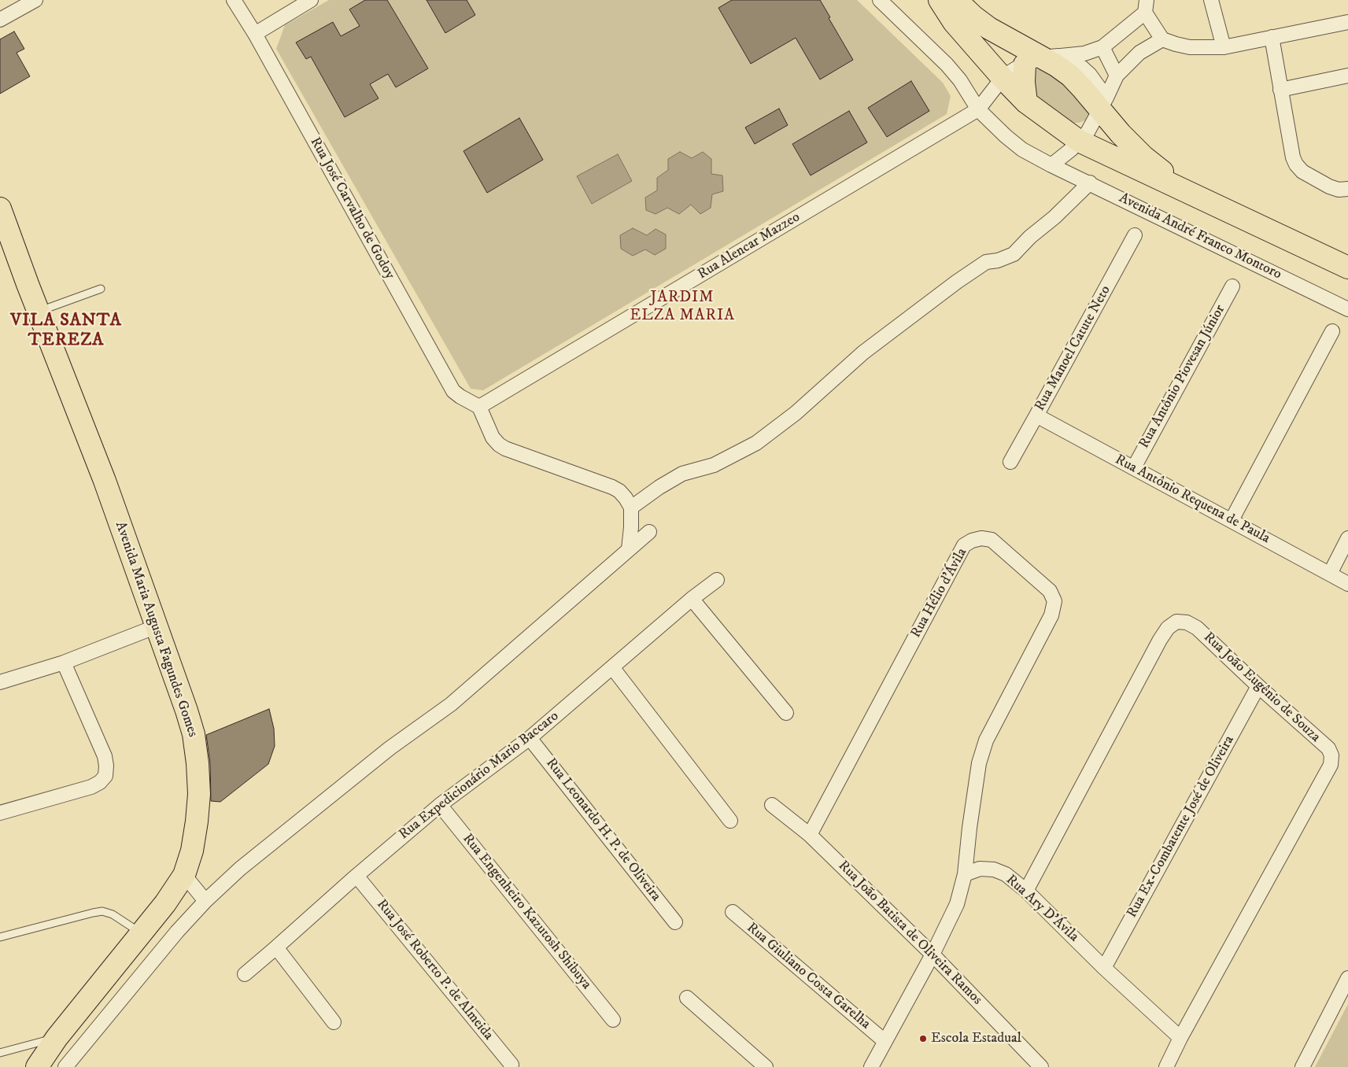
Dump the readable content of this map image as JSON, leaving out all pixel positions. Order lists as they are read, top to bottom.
{
  "streets": {
    "main road": ["Avenida Maria Augusta Fagundes Gomes"],
    "street": [
      "Rua José Carvalho de Godoy",
      "Avenida André Franco Montoro",
      "Rua Alencar Mazzeo",
      "Rua Manoel Catute Neto",
      "Rua Antônio Piovesan Júnior",
      "Rua Antônio Requena de Paula",
      "Rua Hélio d'Ávila",
      "Rua João Eugênio de Souza",
      "Rua Expedicionário Mario Baccaro",
      "Rua Ex-Combatente José de Oliveira",
      "Rua Leonardo H. P. de Oliveira",
      "Rua Ary D'Ávila",
      "Rua Engenheiro Kazutosh Shibuya",
      "Rua João Batista de Oliveira Ramos",
      "Rua José Roberto P. de Almeida",
      "Rua Giuliano Costa Garelha"
    ]
  },
  "crossings": [
    ["Rua José Carvalho de Godoy", "Rua Alencar Mazzeo"],
    ["Avenida André Franco Montoro", "Rua Alencar Mazzeo"],
    ["Rua Manoel Catute Neto", "Rua Antônio Requena de Paula"],
    ["Rua Antônio Piovesan Júnior", "Rua Antônio Requena de Paula"],
    ["Rua Hélio d'Ávila", "Rua Ary D'Ávila"],
    ["Rua Hélio d'Ávila", "Rua João Batista de Oliveira Ramos"],
    ["Rua João Eugênio de Souza", "Rua Ex-Combatente José de Oliveira"],
    ["Rua João Eugênio de Souza", "Rua Ary D'Ávila"],
    ["Rua Expedicionário Mario Baccaro", "Rua Leonardo H. P. de Oliveira"],
    ["Rua Expedicionário Mario Baccaro", "Rua Engenheiro Kazutosh Shibuya"],
    ["Rua Expedicionário Mario Baccaro", "Rua José Roberto P. de Almeida"],
    ["Rua Ex-Combatente José de Oliveira", "Rua Ary D'Ávila"]
  ],
  "districts": ["JARDIM ELZA MARIA", "VILA SANTA TEREZA"],
  "places": ["Escola Estadual"]
}
